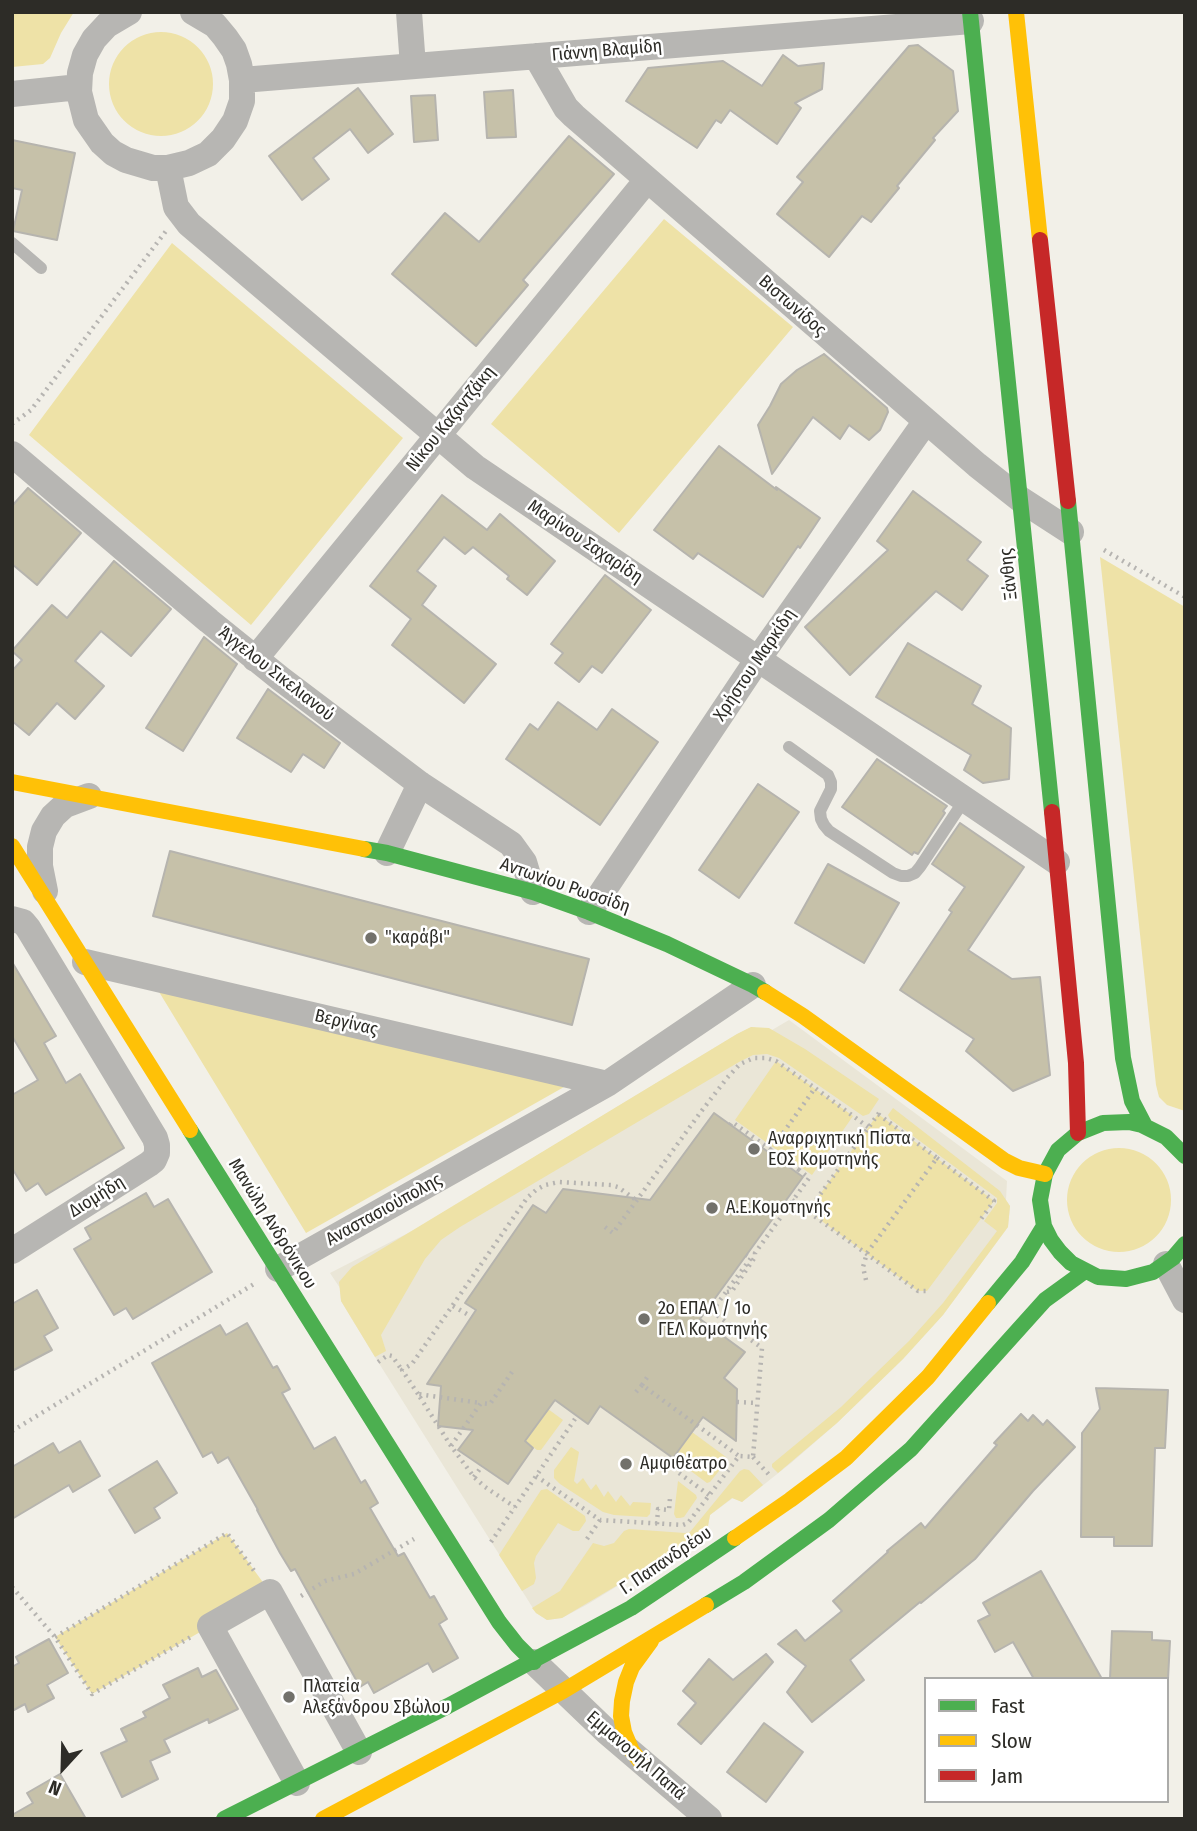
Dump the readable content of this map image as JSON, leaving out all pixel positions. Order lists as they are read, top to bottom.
{
  "streets": {
    "main road": [
      "Ξάνθης",
      "Αντωνίου Ρωσσίδη",
      "Μανώλη Ανδρόνικου",
      "Γ. Παπανδρέου"
    ],
    "street": [
      "Γιάννη Βλαμίδη",
      "Βιστωνίδος",
      "Νίκου Καζαντζάκη",
      "Μαρίνου Σαχαρίδη",
      "Χρήστου Μαρκίδη",
      "Άγγελου Σικελιανού",
      "Βεργίνας",
      "Διομήδη",
      "Αναστασιούπολης",
      "Εμμανουήλ Παπά"
    ]
  },
  "crossings": [
    ["Γιάννη Βλαμίδη", "Βιστωνίδος"],
    ["Γιάννη Βλαμίδη", "Ξάνθης"],
    ["Βιστωνίδος", "Νίκου Καζαντζάκη"],
    ["Βιστωνίδος", "Ξάνθης"],
    ["Βιστωνίδος", "Χρήστου Μαρκίδη"],
    ["Νίκου Καζαντζάκη", "Μαρίνου Σαχαρίδη"],
    ["Νίκου Καζαντζάκη", "Άγγελου Σικελιανού"],
    ["Μαρίνου Σαχαρίδη", "Ξάνθης"],
    ["Μαρίνου Σαχαρίδη", "Χρήστου Μαρκίδη"],
    ["Χρήστου Μαρκίδη", "Αντωνίου Ρωσσίδη"],
    ["Άγγελου Σικελιανού", "Αντωνίου Ρωσσίδη"],
    ["Αντωνίου Ρωσσίδη", "Αναστασιούπολης"],
    ["Βεργίνας", "Αναστασιούπολης"],
    ["Βεργίνας", "Μανώλη Ανδρόνικου"],
    ["Αναστασιούπολης", "Μανώλη Ανδρόνικου"],
    ["Μανώλη Ανδρόνικου", "Γ. Παπανδρέου"],
    ["Μανώλη Ανδρόνικου", "Εμμανουήλ Παπά"],
    ["Γ. Παπανδρέου", "Εμμανουήλ Παπά"]
  ],
  "places": [
    "\"καράβι\"",
    "Αναρριχητική Πίστα ΕΟΣ Κομοτηνής",
    "Α.Ε.Κομοτηνής",
    "2ο ΕΠΑΛ / 1ο ΓΕΛ Κομοτηνής",
    "Αμφιθέατρο",
    "Πλατεία Αλεξάνδρου Σβώλου"
  ],
  "legend": ["Fast", "Slow", "Jam"],
  "north": "bottom"
}
